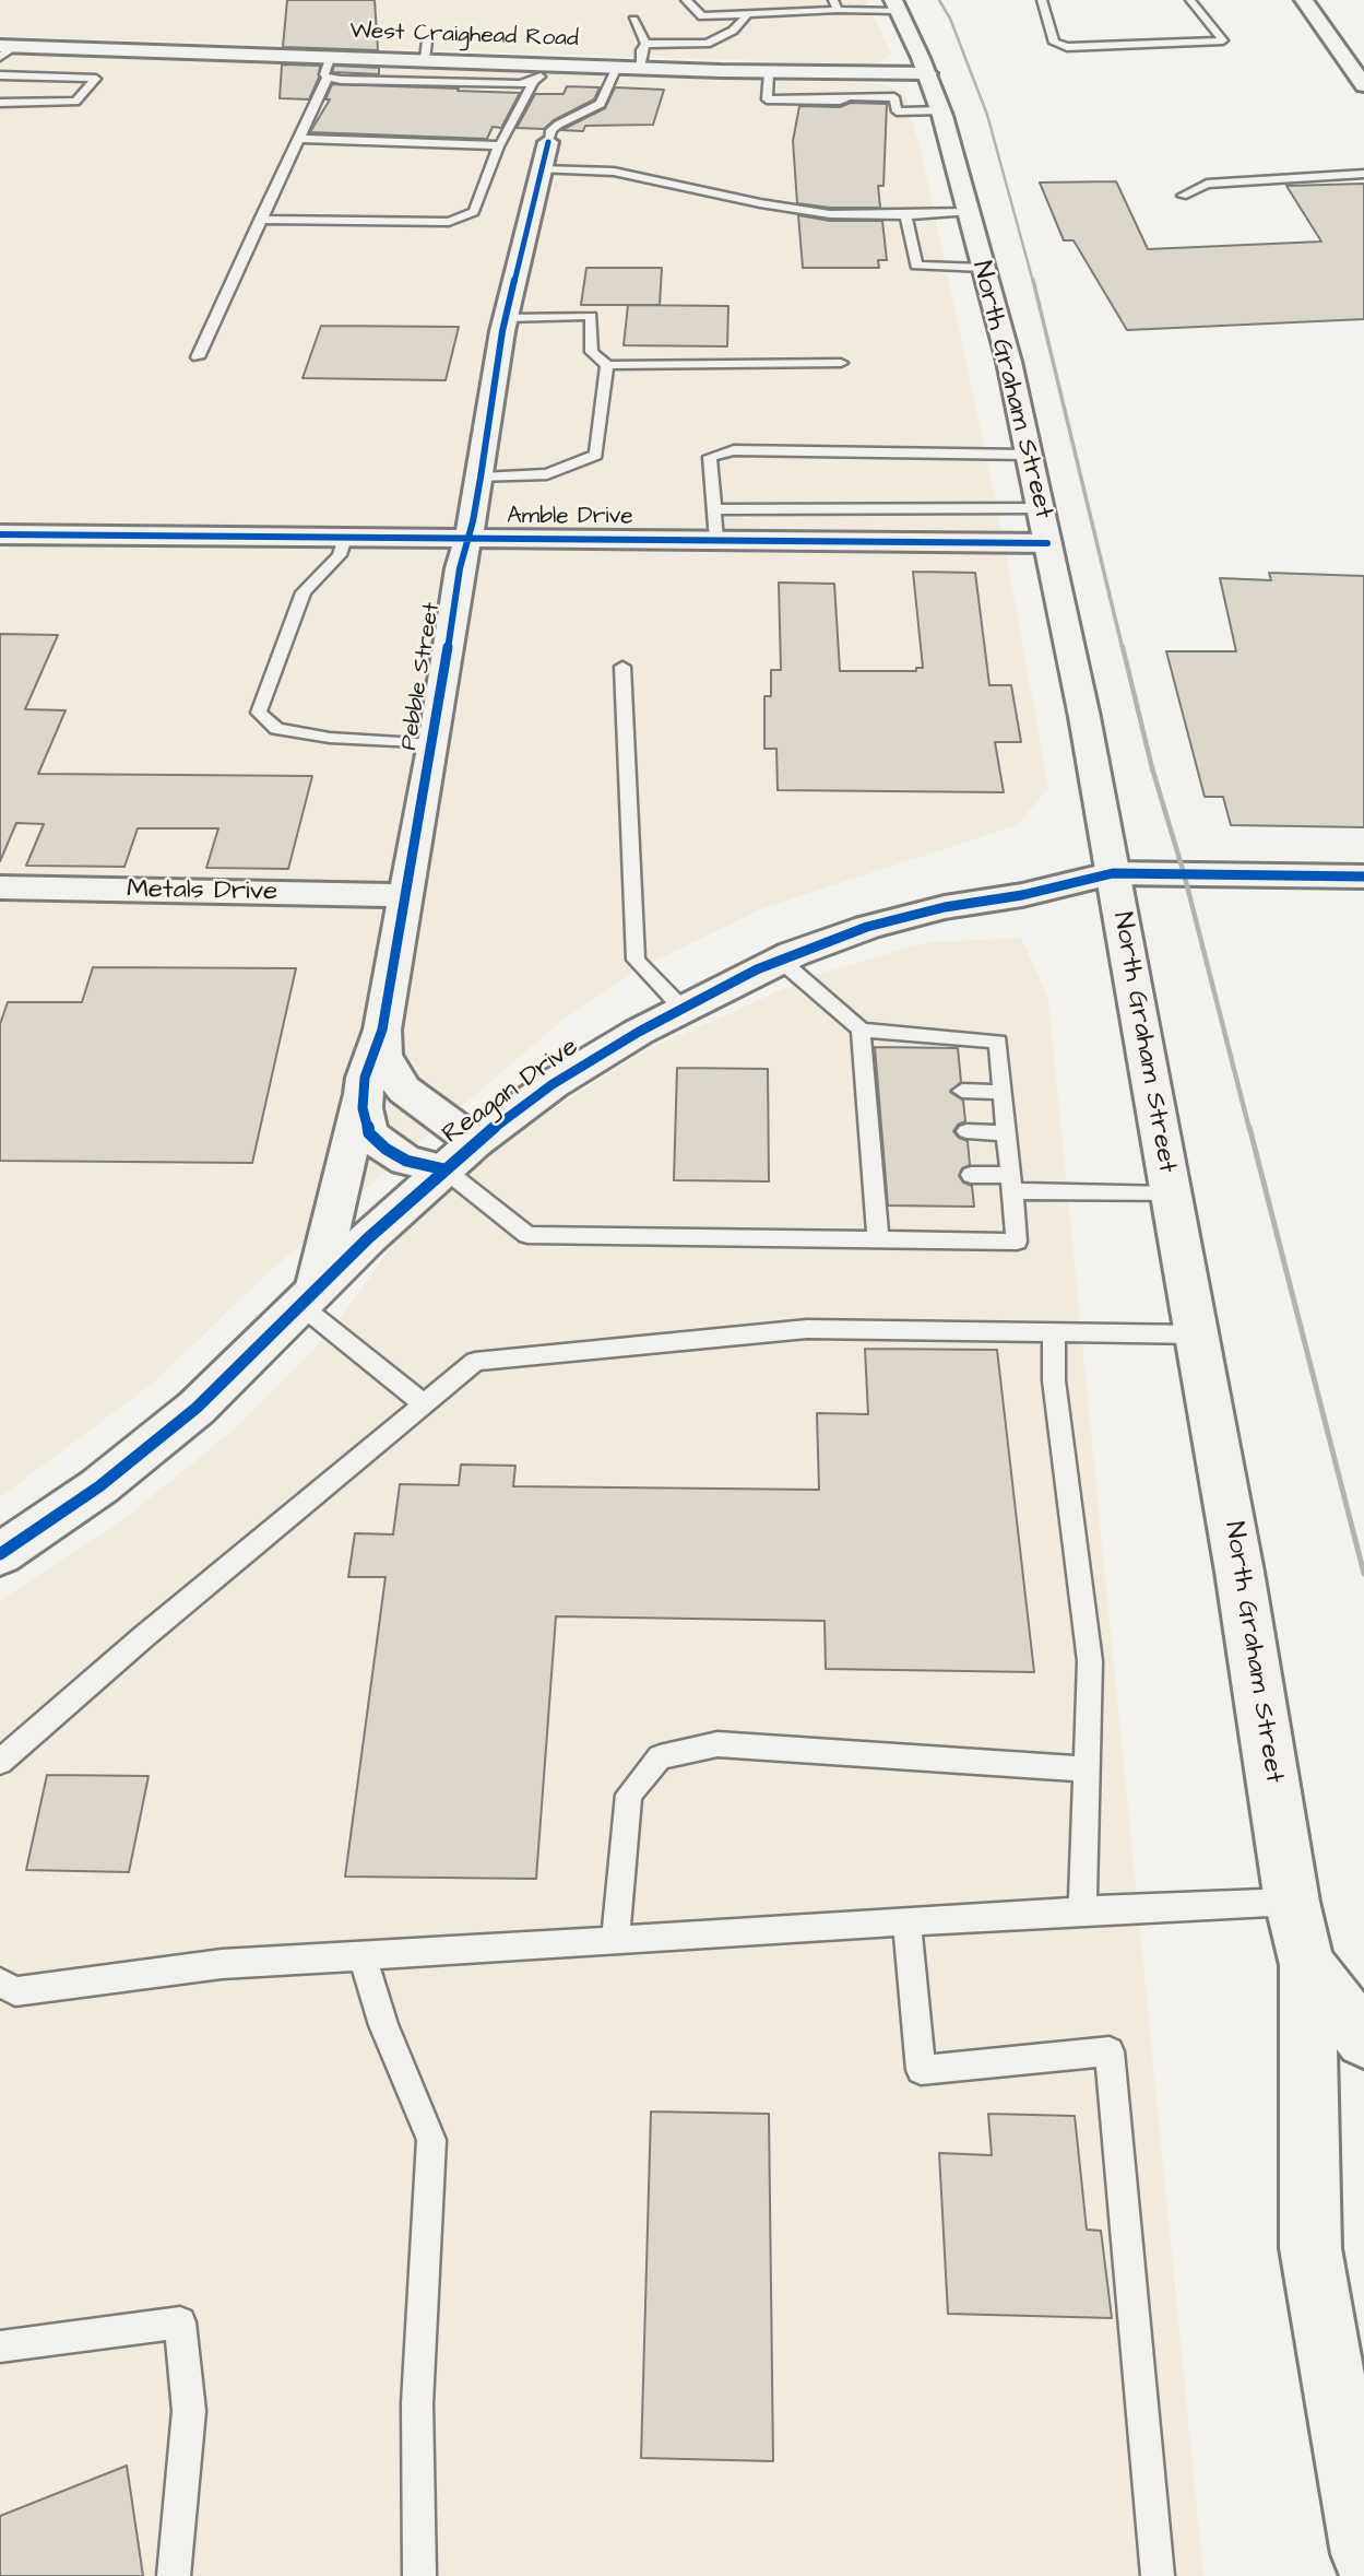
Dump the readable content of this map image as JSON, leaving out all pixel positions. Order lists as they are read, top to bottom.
{
  "streets": {
    "street": [
      "West Craighead Road",
      "North Graham Street",
      "Amble Drive",
      "Pebble Street",
      "Metals Drive",
      "Reagan Drive"
    ]
  },
  "crossings": [
    ["West Craighead Road", "North Graham Street"],
    ["North Graham Street", "Amble Drive"],
    ["North Graham Street", "Reagan Drive"],
    ["Amble Drive", "Pebble Street"],
    ["Pebble Street", "Metals Drive"],
    ["Pebble Street", "Reagan Drive"]
  ]
}
